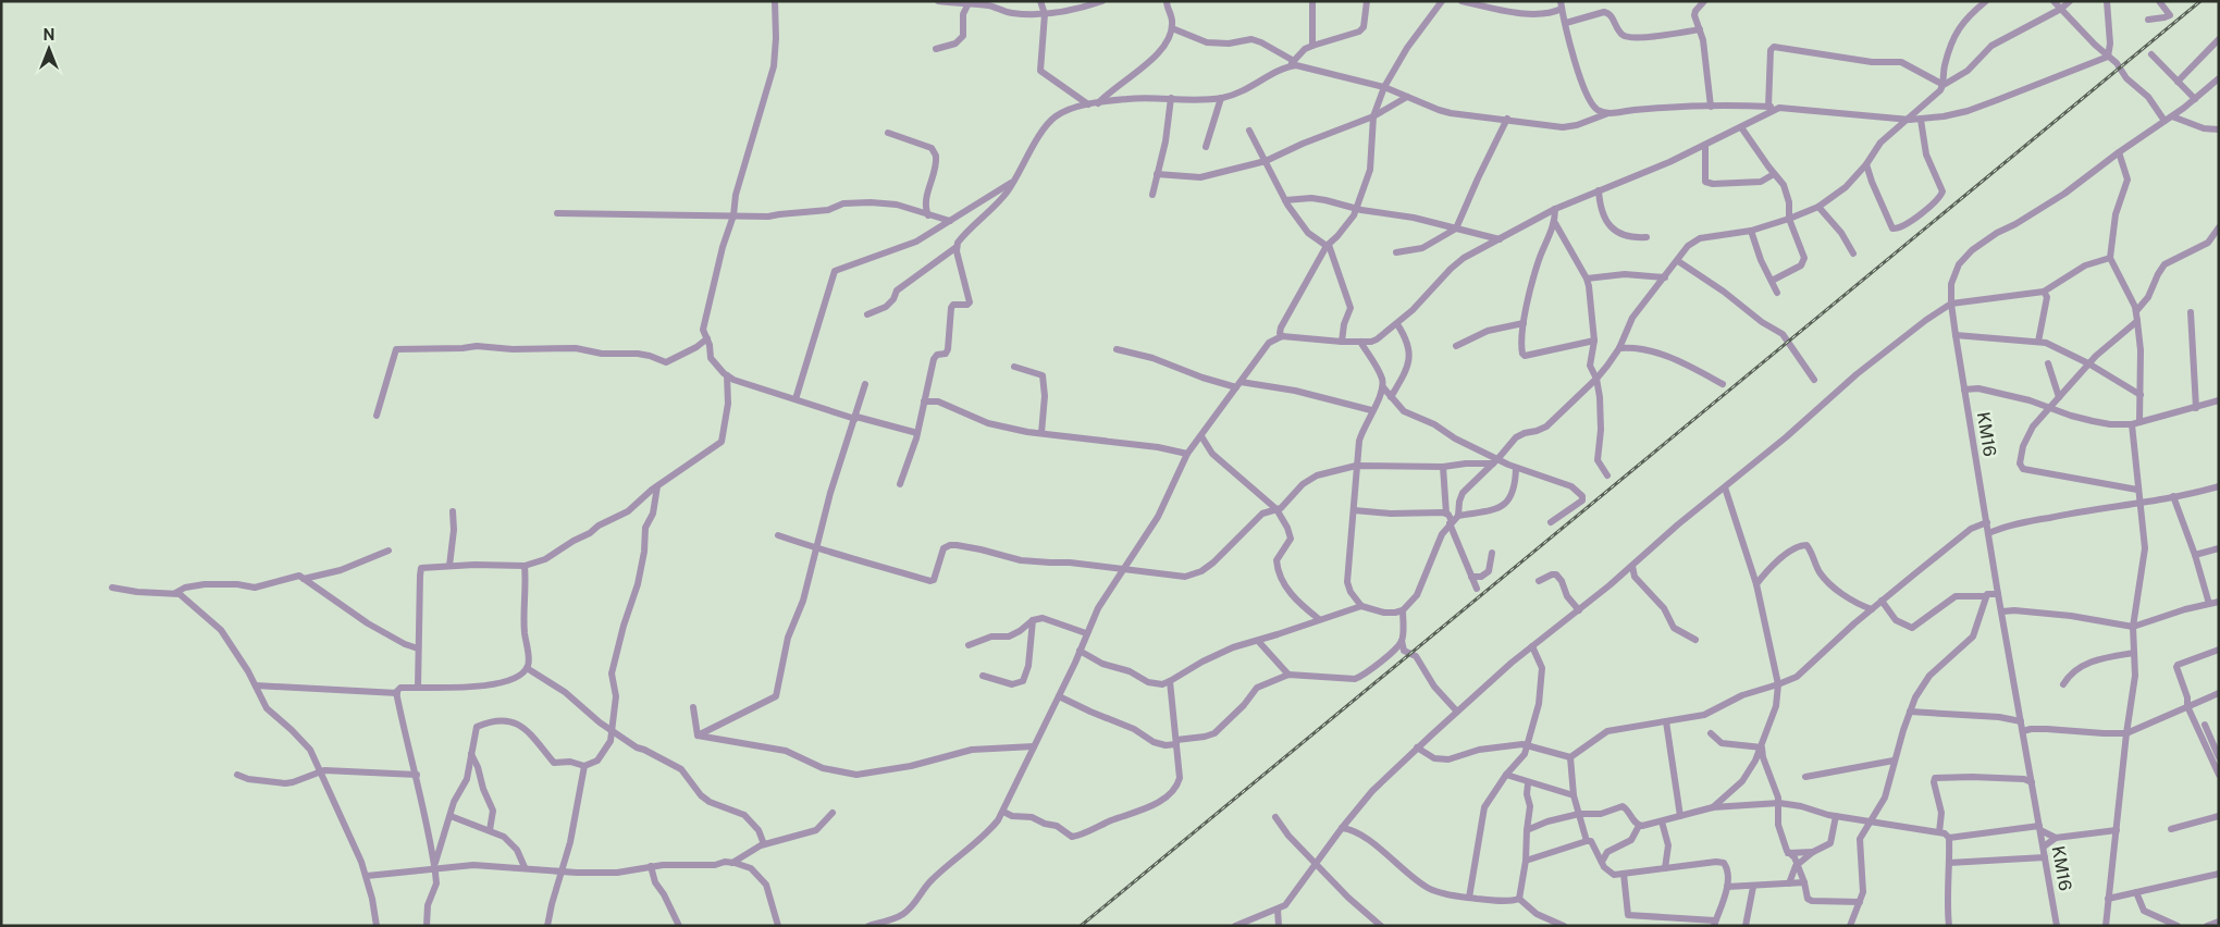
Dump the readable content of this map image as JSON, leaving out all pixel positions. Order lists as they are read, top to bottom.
{
  "streets": {
    "street": ["KM16"]
  },
  "north": "top"
}
